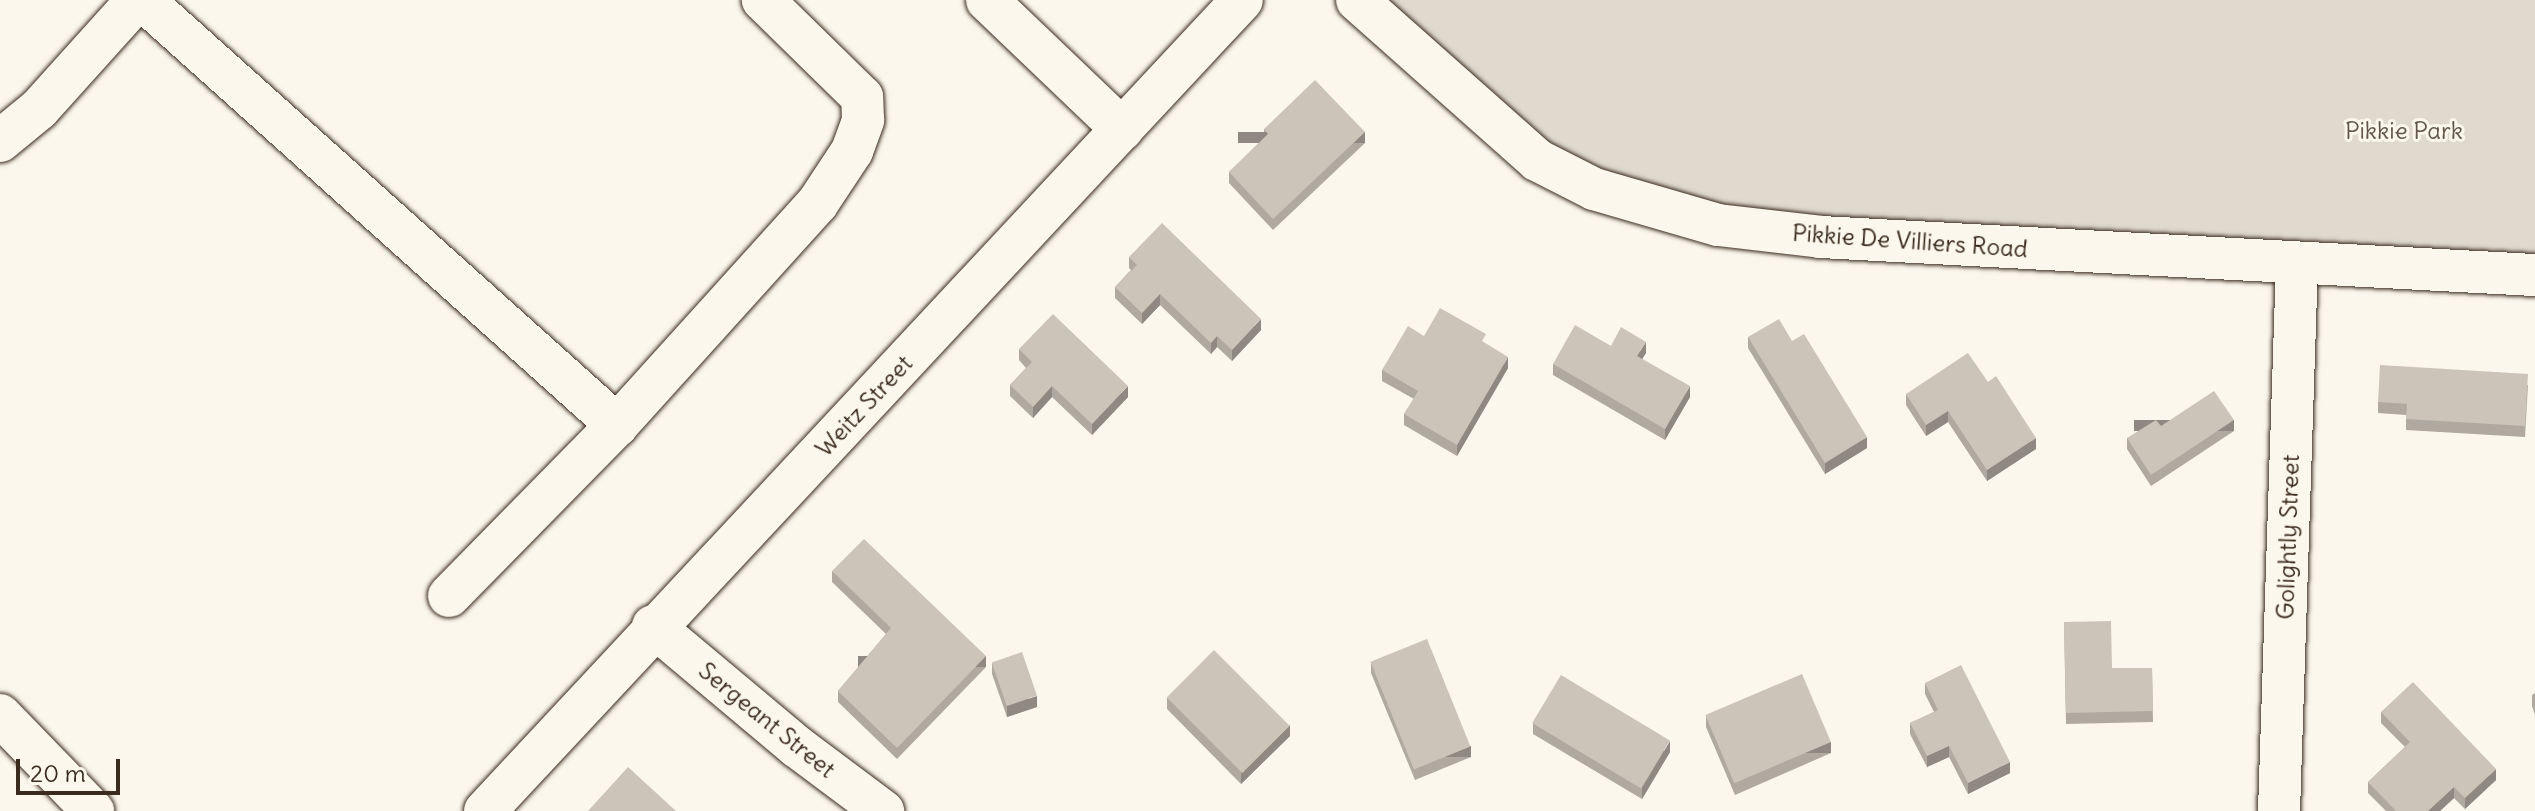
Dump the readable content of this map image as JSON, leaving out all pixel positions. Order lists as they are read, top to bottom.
{
  "streets": {
    "street": [
      "Pikkie De Villiers Road",
      "Weitz Street",
      "Golightly Street",
      "Sergeant Street"
    ]
  },
  "crossings": [
    ["Pikkie De Villiers Road", "Golightly Street"],
    ["Weitz Street", "Sergeant Street"]
  ],
  "parks": ["Pikkie Park"],
  "scale_bar": "20 m"
}
